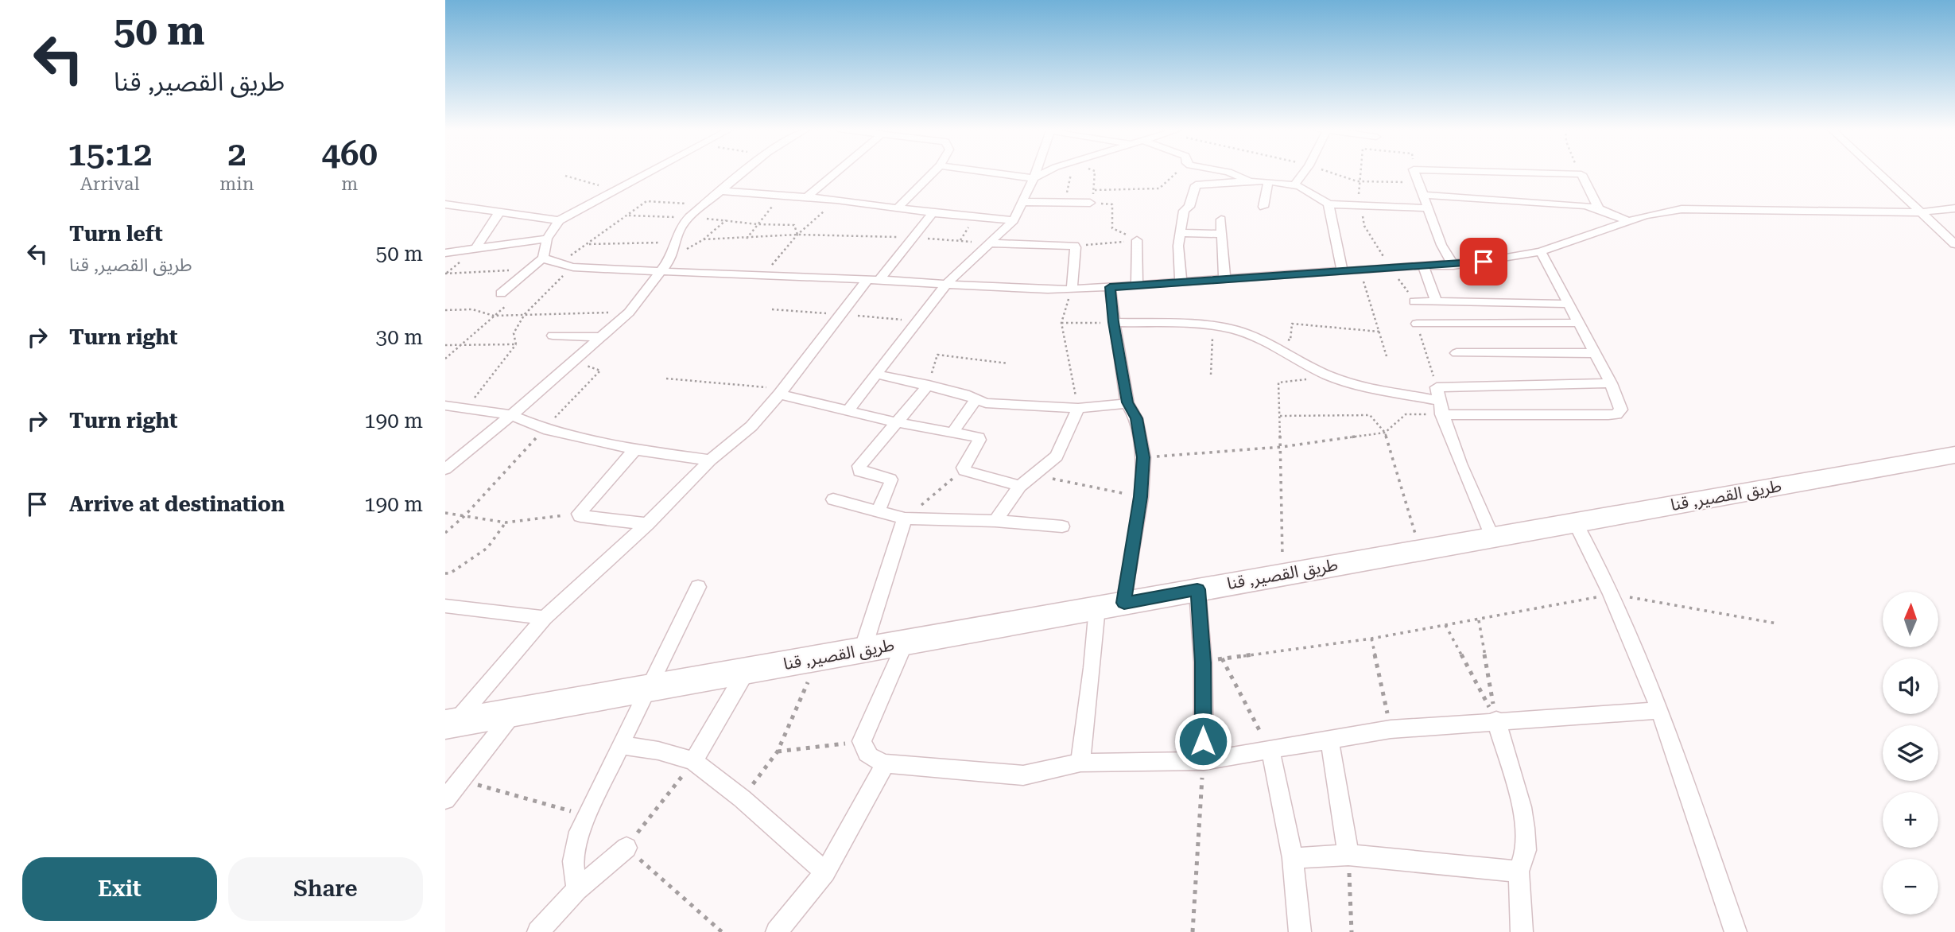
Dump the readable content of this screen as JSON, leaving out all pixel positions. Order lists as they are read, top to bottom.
{
  "streets": {
    "highway": ["طريق القصير, قنا"]
  },
  "north": "top",
  "page": {
    "turn": ["50 m", "طريق القصير, قنا"],
    "eta": [
      "15:12",
      "Arrival",
      "2",
      "min",
      "460",
      "m"
    ],
    "list": [
      {
        "name": "Turn left",
        "note": "طريق القصير, قنا",
        "value": "50 m"
      },
      {
        "name": "Turn right",
        "value": "30 m"
      },
      {
        "name": "Turn right",
        "value": "190 m"
      },
      {
        "name": "Arrive at destination",
        "value": "190 m"
      }
    ],
    "map_buttons": ["+", "−"],
    "buttons": ["Exit", "Share"]
  }
}
